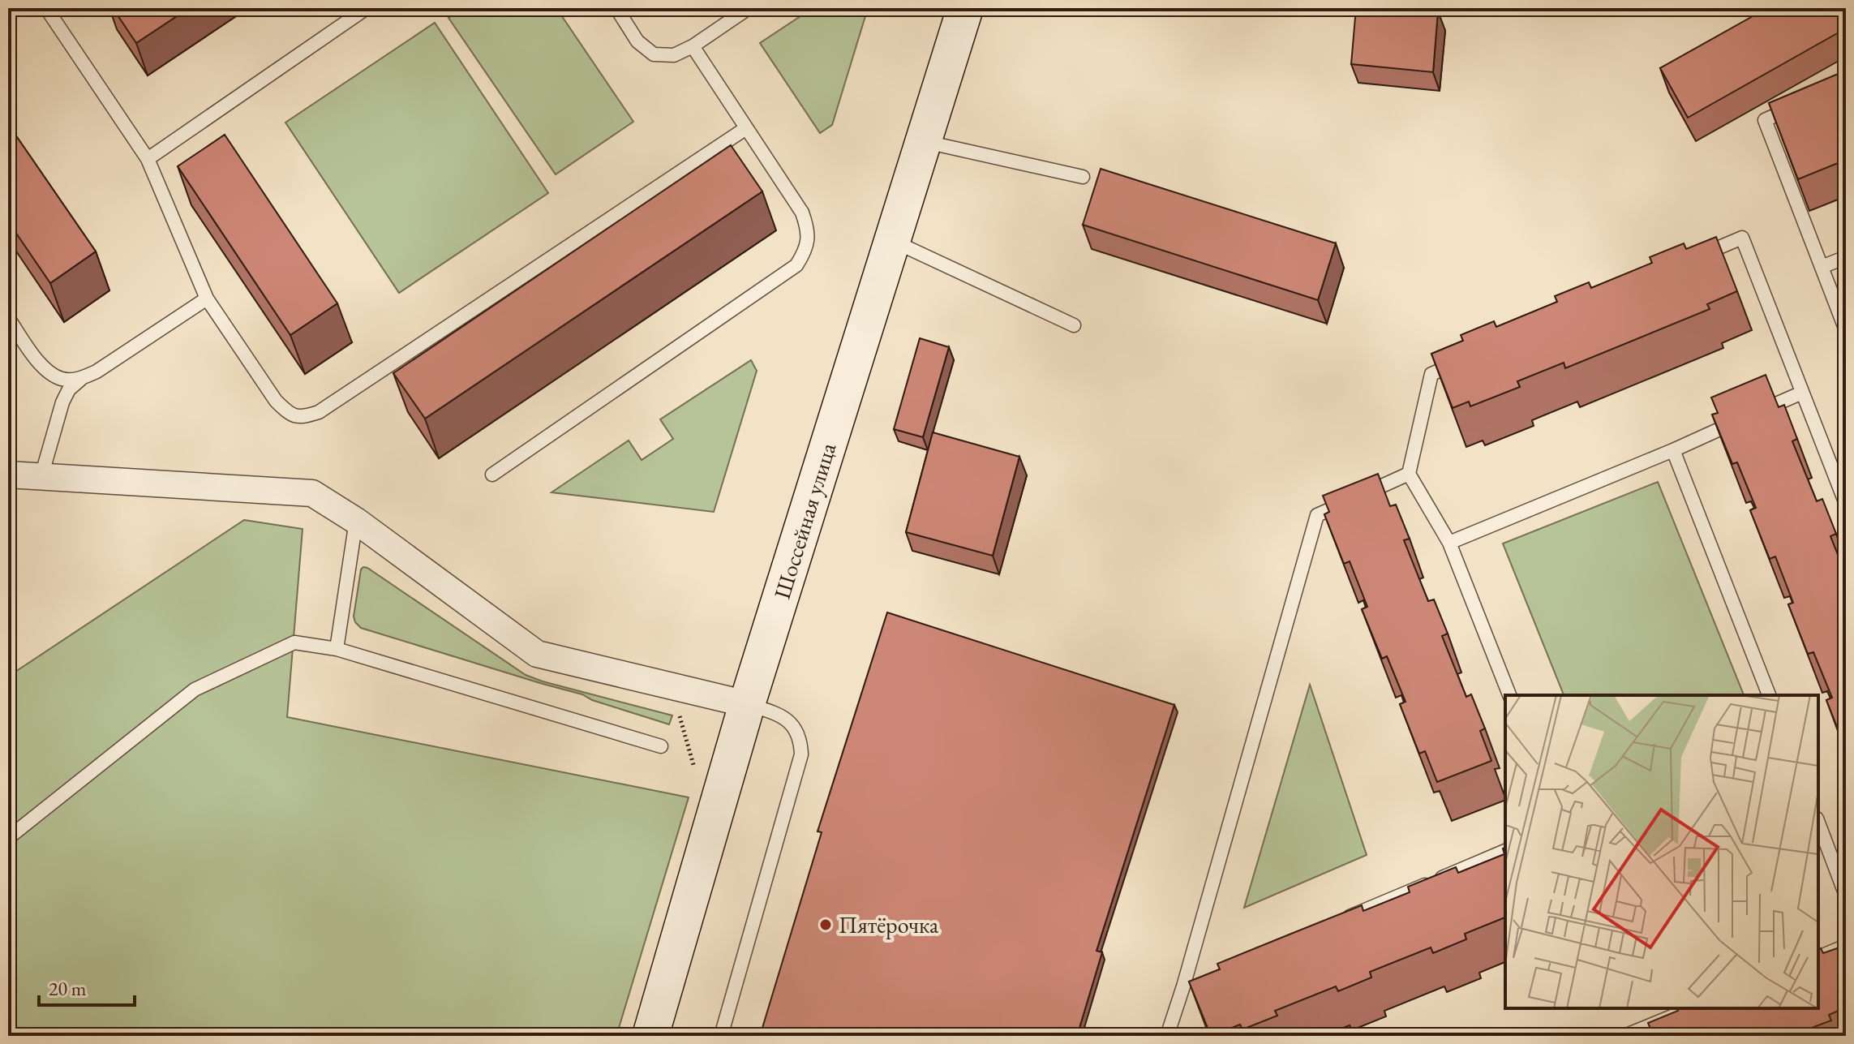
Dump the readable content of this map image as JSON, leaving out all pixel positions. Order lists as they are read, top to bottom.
{
  "streets": {
    "main road": ["Шоссейная улица"]
  },
  "places": ["Пятёрочка"],
  "scale_bar": "20 m"
}
